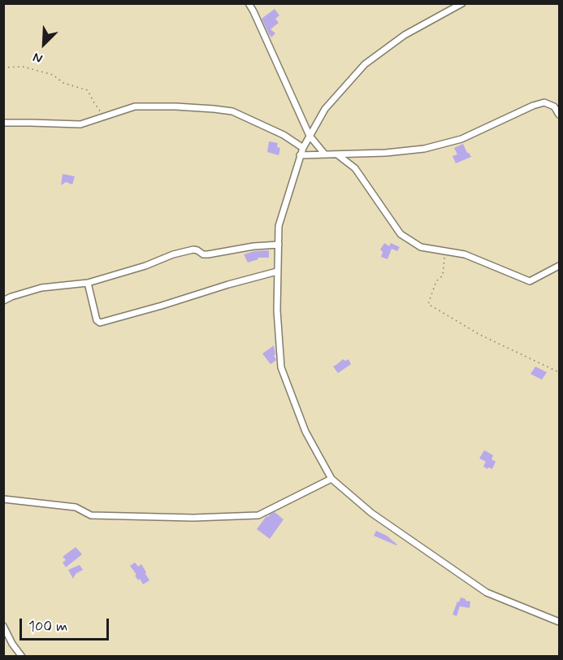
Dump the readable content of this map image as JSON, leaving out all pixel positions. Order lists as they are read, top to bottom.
{
  "scale_bar": "100 m",
  "north": "bottom left"
}
